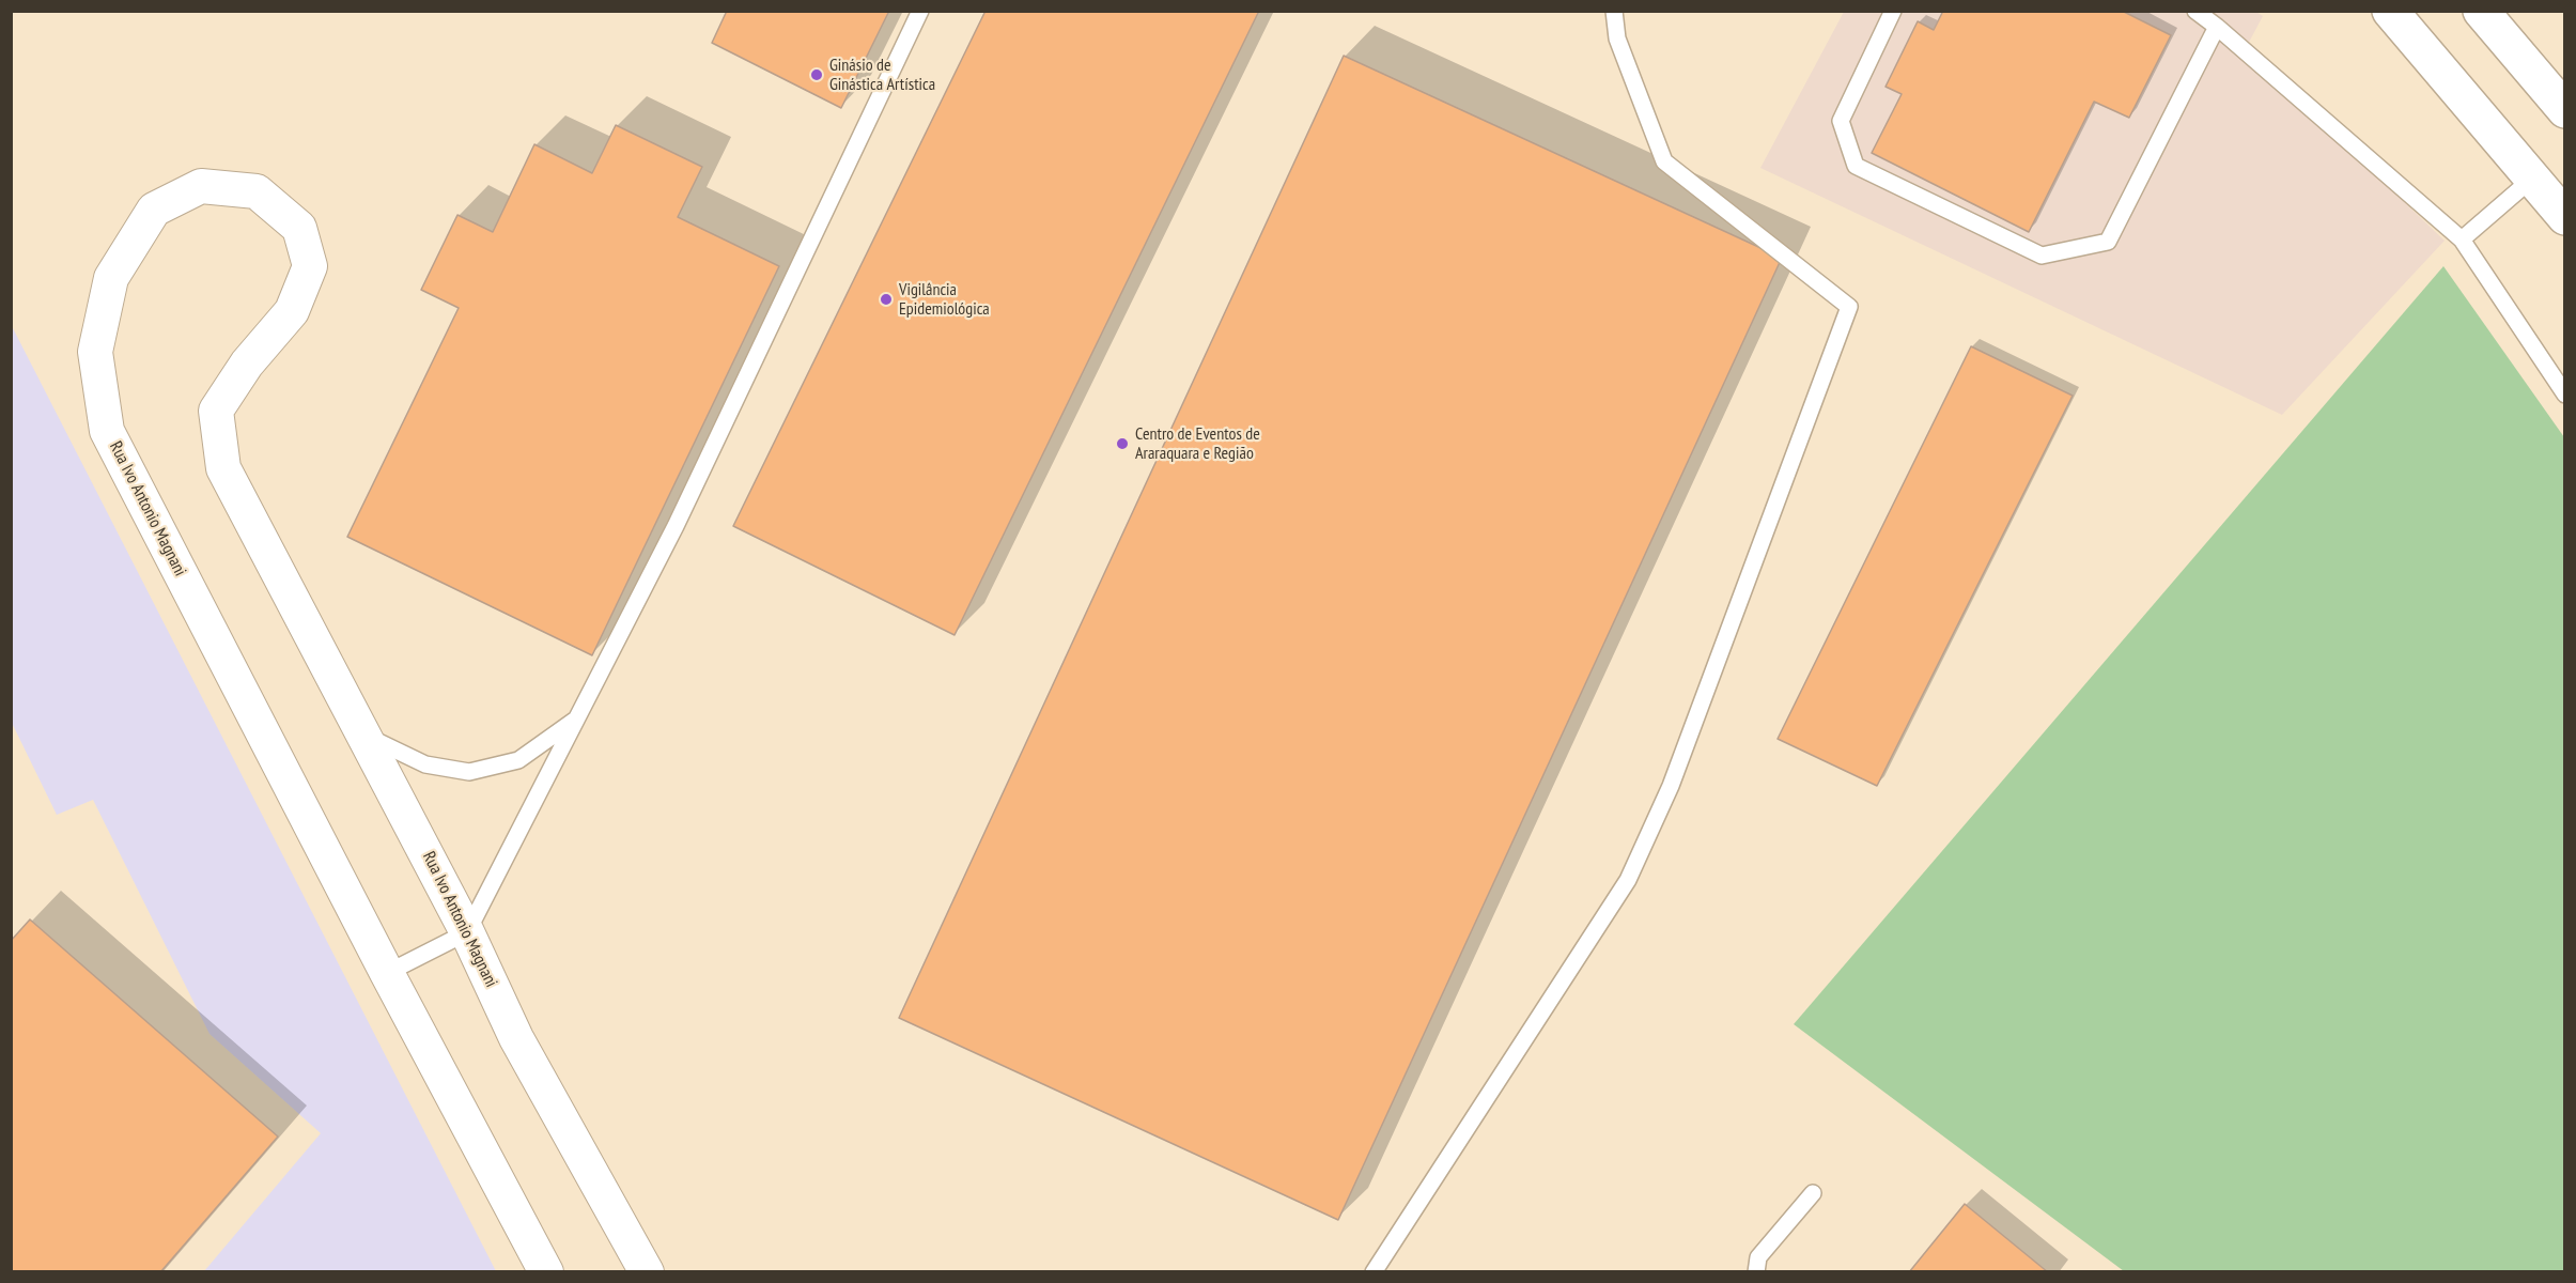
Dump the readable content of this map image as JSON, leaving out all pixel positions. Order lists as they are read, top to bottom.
{
  "streets": {
    "street": ["Rua Ivo Antonio Magnani"]
  },
  "places": ["Ginásio de Ginástica Artística", "Vigilância Epidemiológica", "Centro de Eventos de Araraquara e Região"]
}
